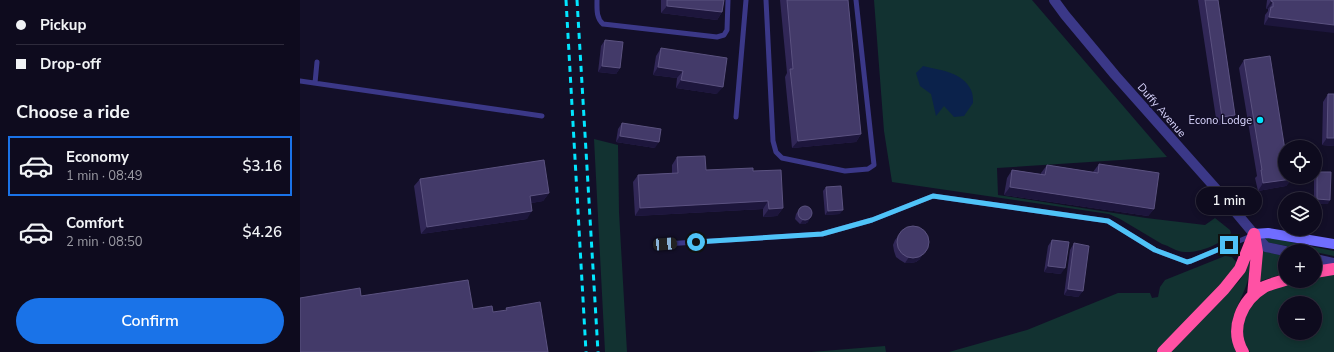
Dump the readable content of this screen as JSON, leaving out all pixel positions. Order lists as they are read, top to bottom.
{
  "streets": {
    "street": ["Duffy Avenue"]
  },
  "places": ["Econo Lodge"],
  "page": {
    "banner": ["Pickup", "Drop-off"],
    "heading": "Choose a ride",
    "list": [
      {
        "name": "Economy",
        "note": "1 min · 08:49",
        "value": "$3.16"
      },
      {
        "name": "Comfort",
        "note": "2 min · 08:50",
        "value": "$4.26"
      }
    ],
    "map_buttons": ["+", "−"],
    "bubble": "1 min",
    "buttons": "Confirm"
  }
}
